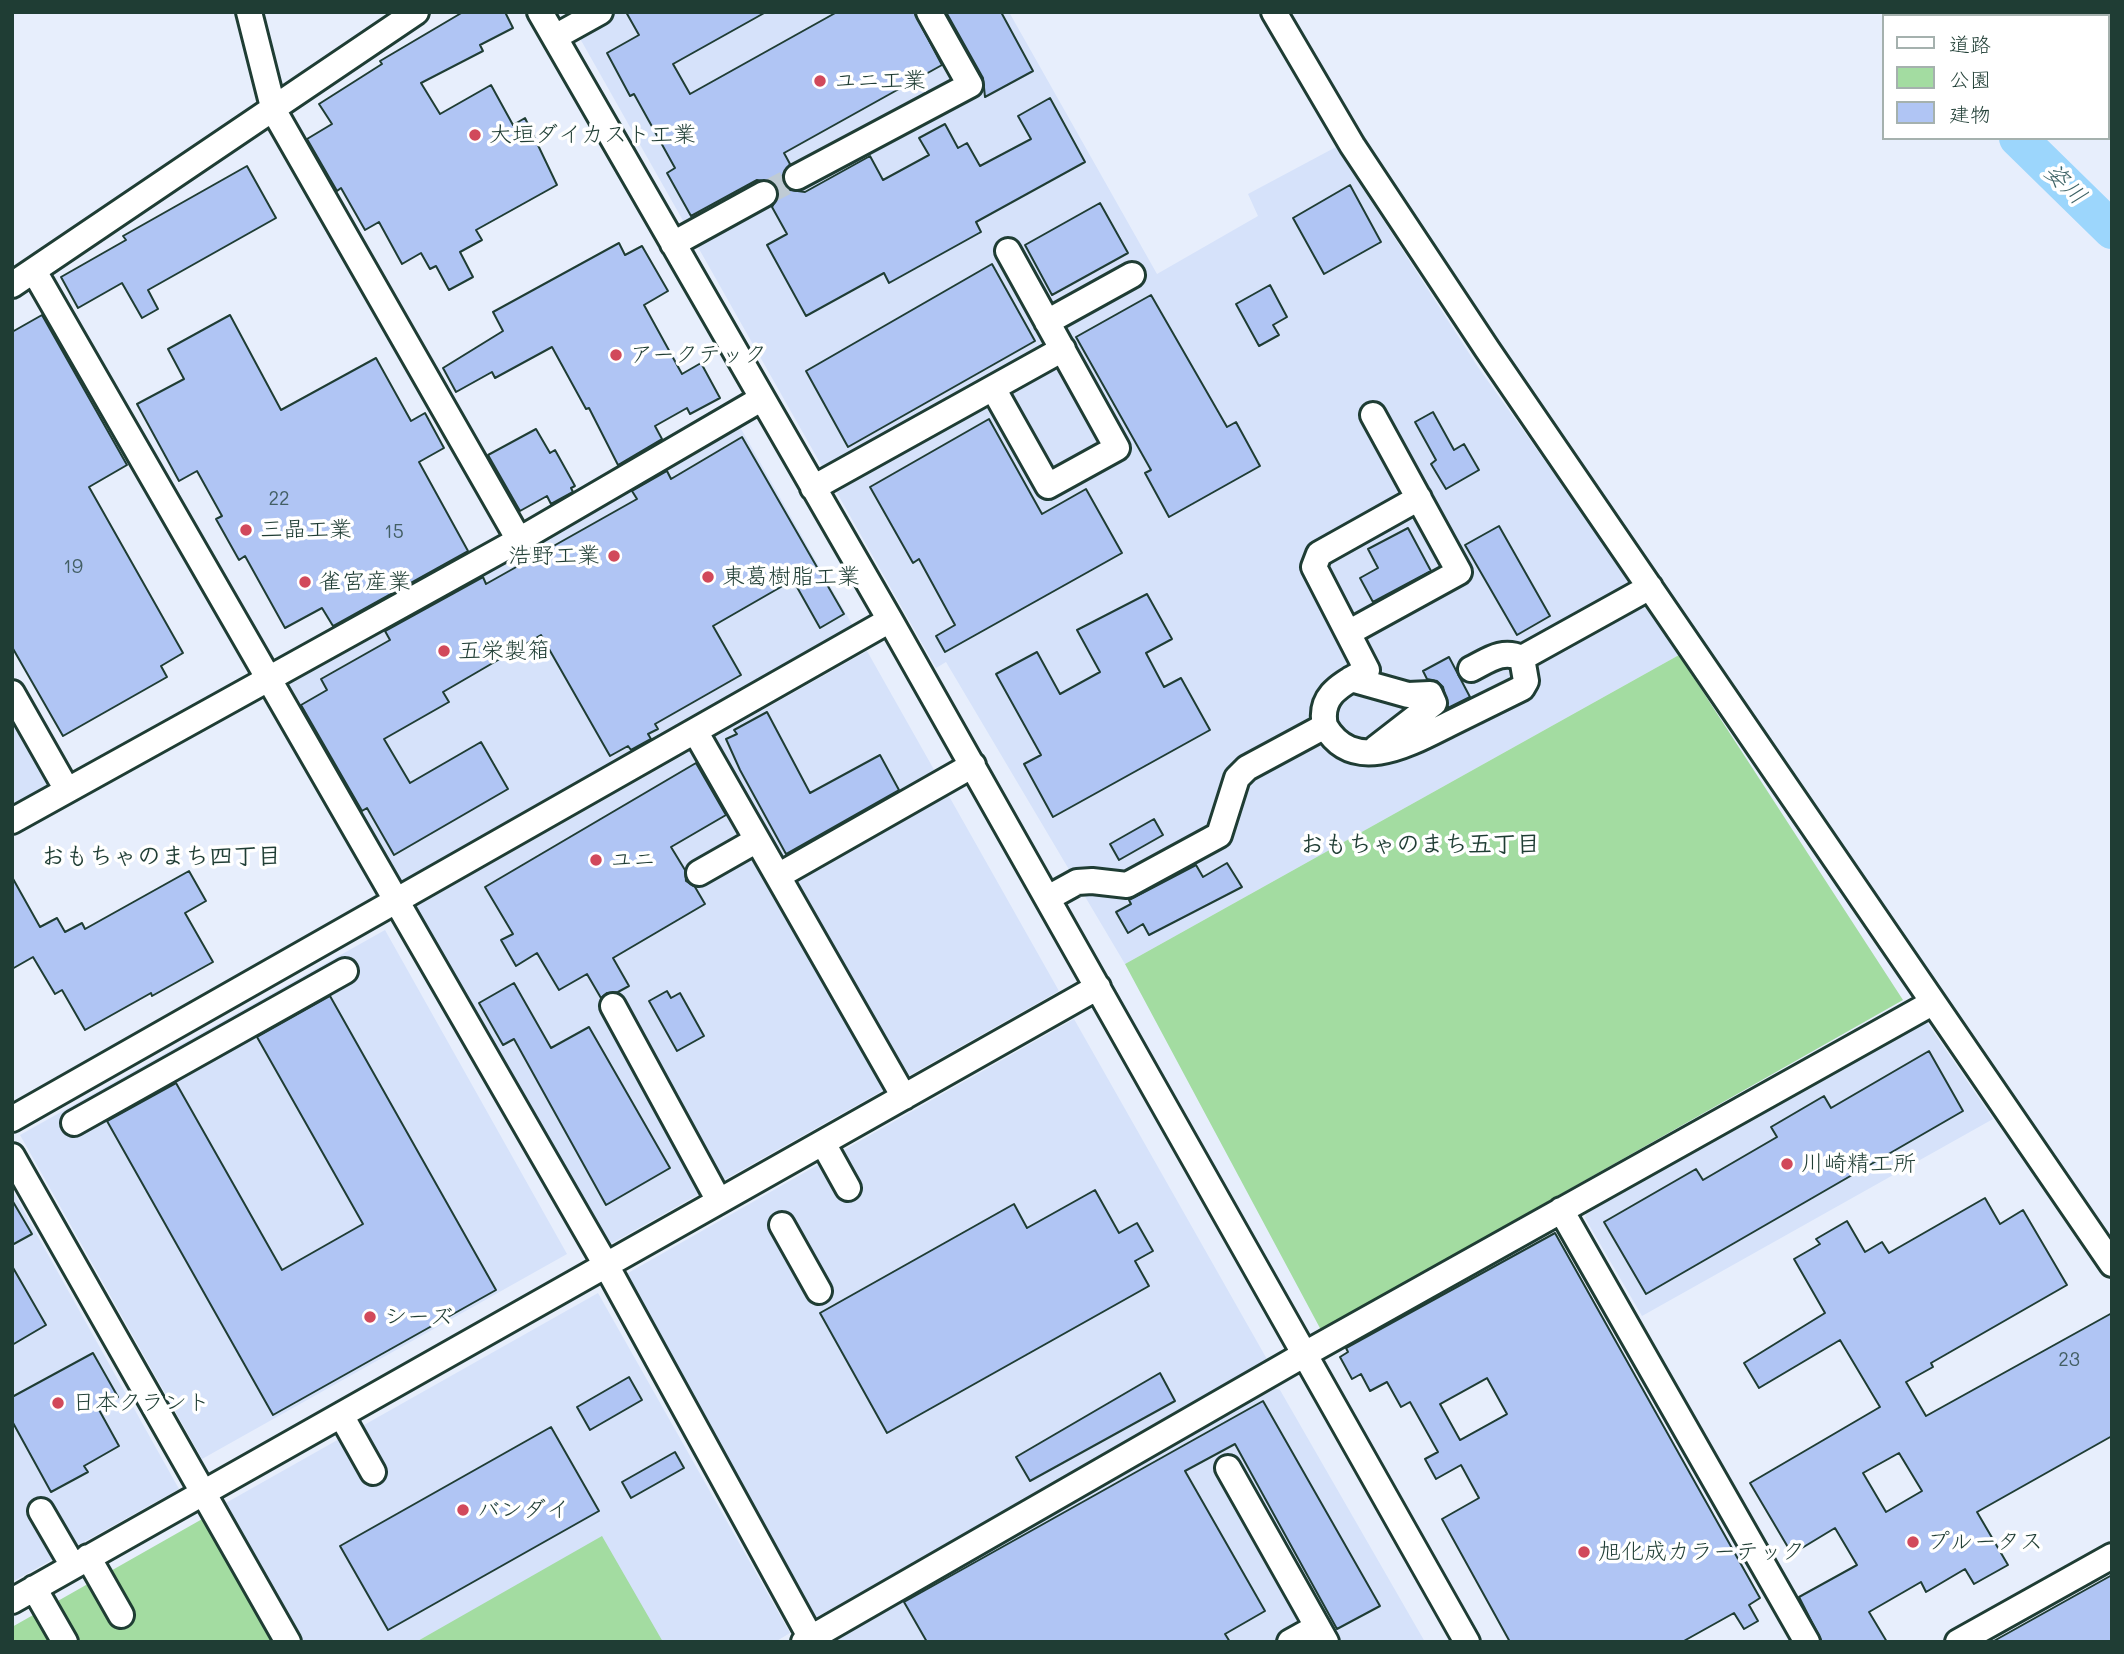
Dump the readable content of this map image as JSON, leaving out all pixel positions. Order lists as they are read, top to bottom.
{
  "districts": ["おもちゃのまち五丁目", "おもちゃのまち四丁目"],
  "water": ["姿川"],
  "places": [
    "ユニ工業",
    "大垣ダイカスト工業",
    "アークテック",
    "三晶工業",
    "浩野工業",
    "東葛樹脂工業",
    "雀宮産業",
    "五栄製箱",
    "ユニ",
    "川崎精工所",
    "シーズ",
    "日本クラント",
    "バンダイ",
    "プルータス",
    "旭化成カラーテック"
  ],
  "house_numbers": [
    "22",
    "15",
    "19",
    "23"
  ],
  "legend": ["道路", "公園", "建物"]
}
